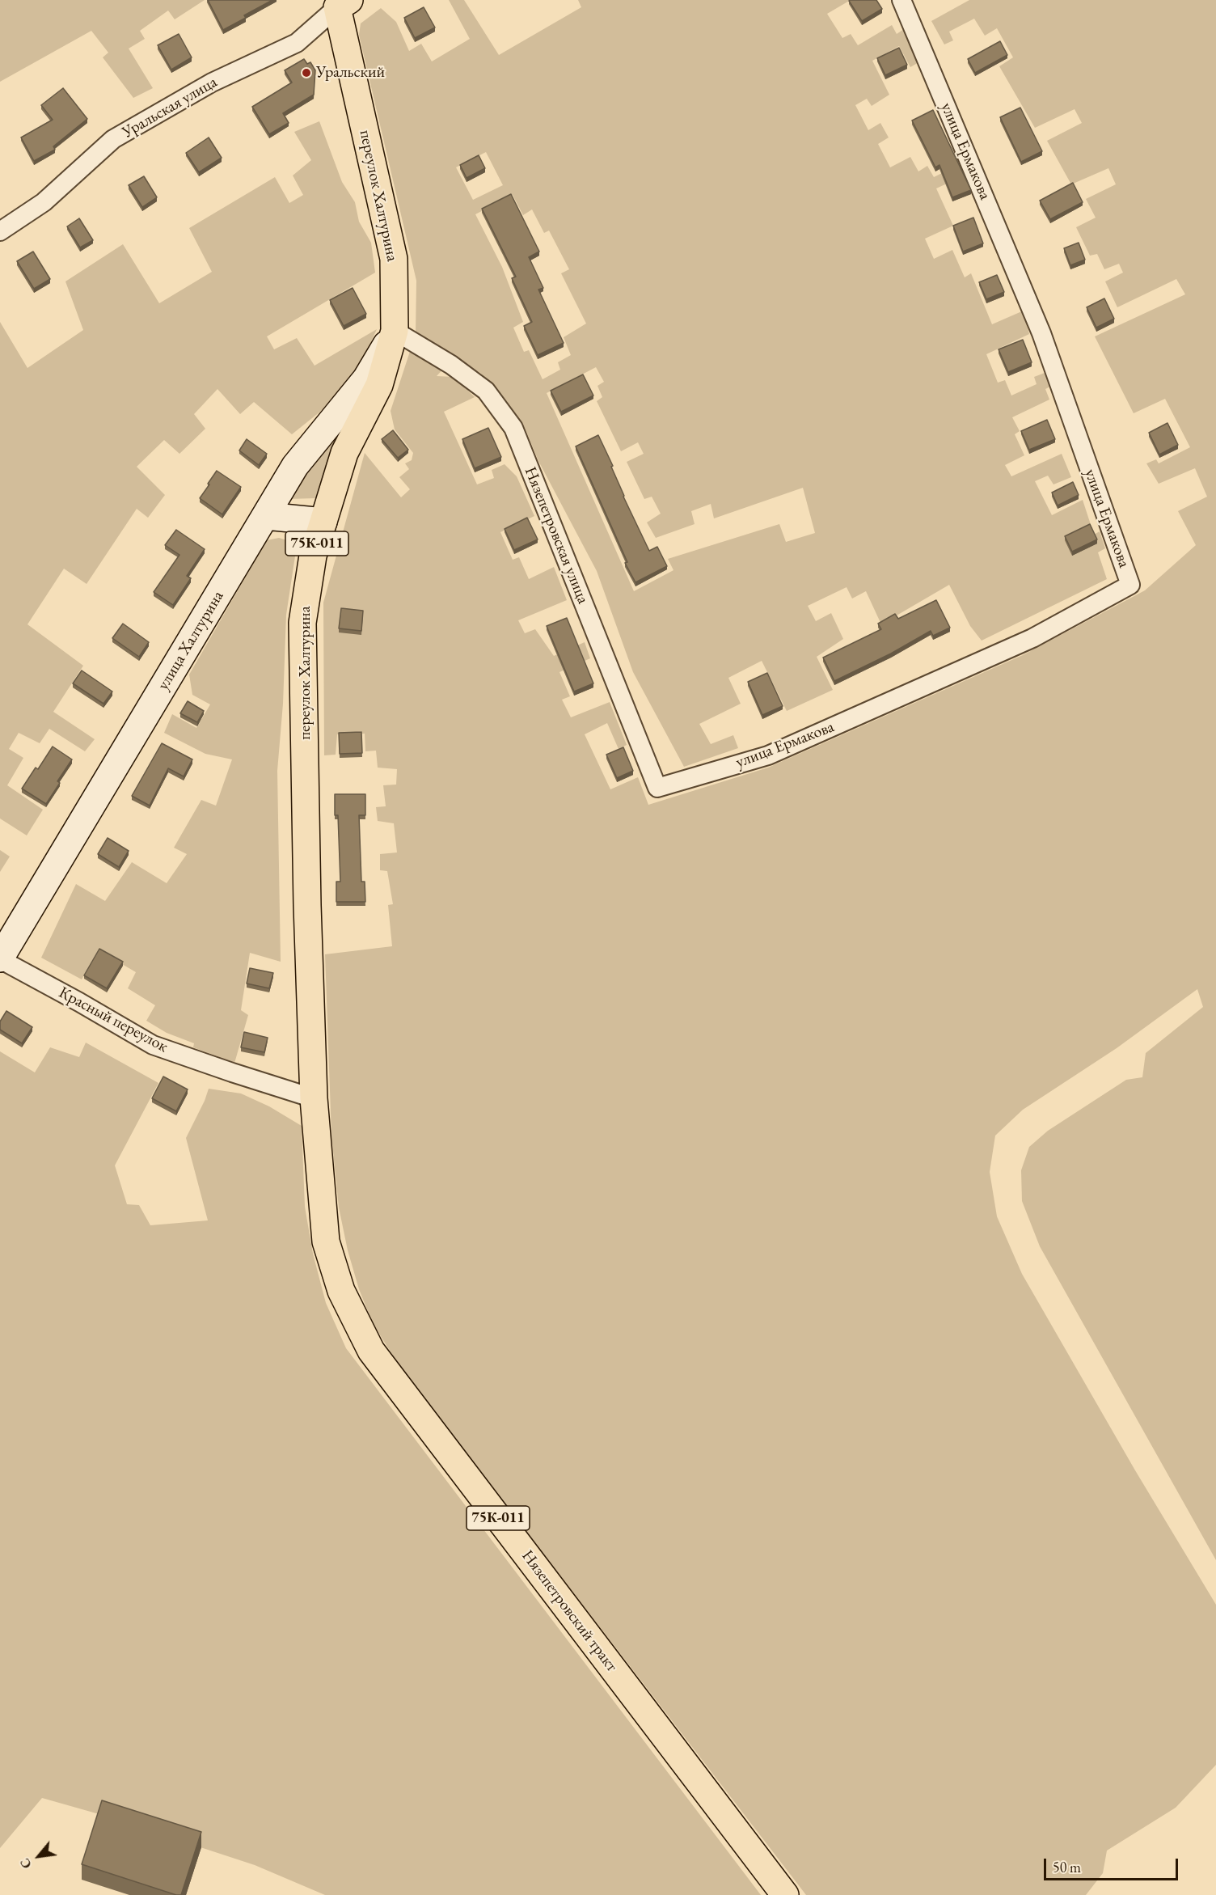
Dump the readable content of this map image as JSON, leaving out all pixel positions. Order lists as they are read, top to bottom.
{
  "streets": {
    "main road": ["переулок Халтурина", "75К-011", "Нязепетровский тракт"],
    "street": [
      "Уральская улица",
      "улица Ермакова",
      "Нязепетровская улица",
      "улица Халтурина",
      "Красный переулок"
    ]
  },
  "crossings": [
    ["Уральская улица", "переулок Халтурина"],
    ["улица Ермакова", "Нязепетровская улица"],
    ["переулок Халтурина", "Нязепетровская улица"],
    ["переулок Халтурина", "улица Халтурина"],
    ["переулок Халтурина", "Красный переулок"],
    ["переулок Халтурина", "Нязепетровский тракт"],
    ["Нязепетровская улица", "улица Халтурина"],
    ["улица Халтурина", "Красный переулок"],
    ["Красный переулок", "Нязепетровский тракт"]
  ],
  "places": ["Уральский"],
  "scale_bar": "50 m",
  "north": "bottom left"
}
